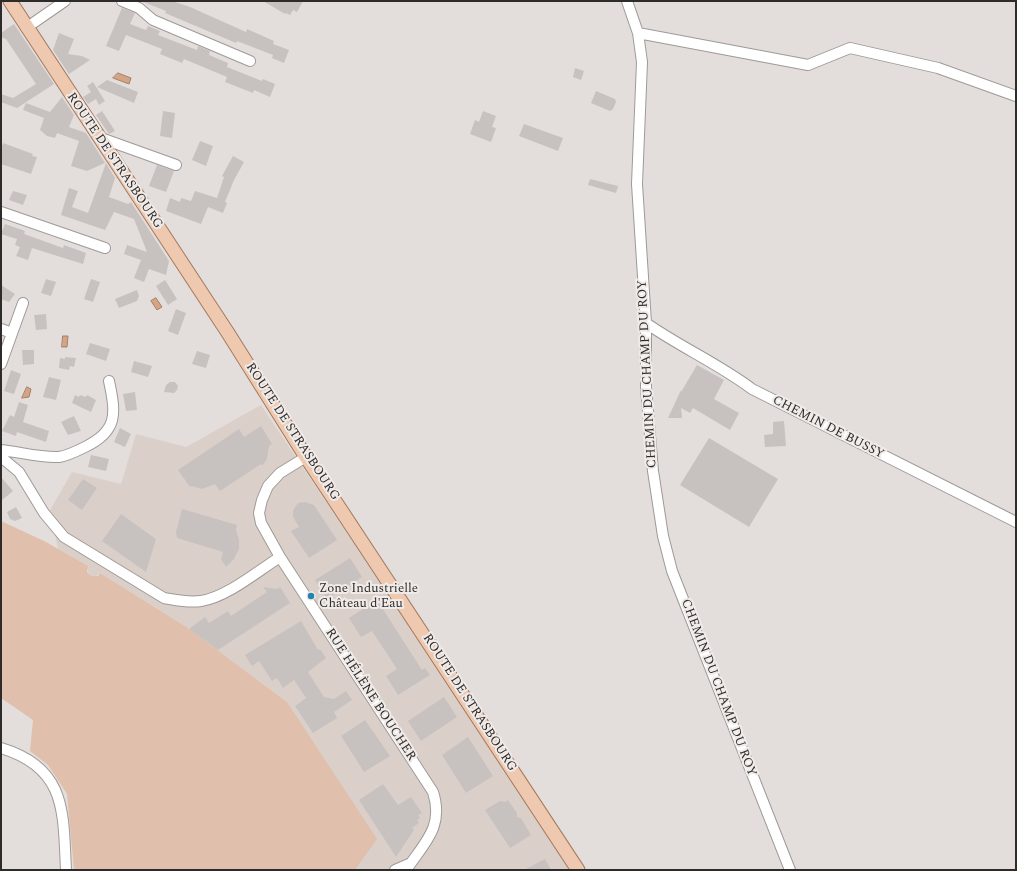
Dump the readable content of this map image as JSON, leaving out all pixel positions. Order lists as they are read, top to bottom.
{
  "streets": {
    "main road": ["ROUTE DE STRASBOURG"],
    "street": ["CHEMIN DU CHAMP DU ROY", "CHEMIN DE BUSSY", "RUE HÉLÈNE BOUCHER"]
  },
  "crossings": [
    ["ROUTE DE STRASBOURG", "RUE HÉLÈNE BOUCHER"],
    ["CHEMIN DU CHAMP DU ROY", "CHEMIN DE BUSSY"]
  ],
  "places": ["Zone Industrielle Château d'Eau"]
}
